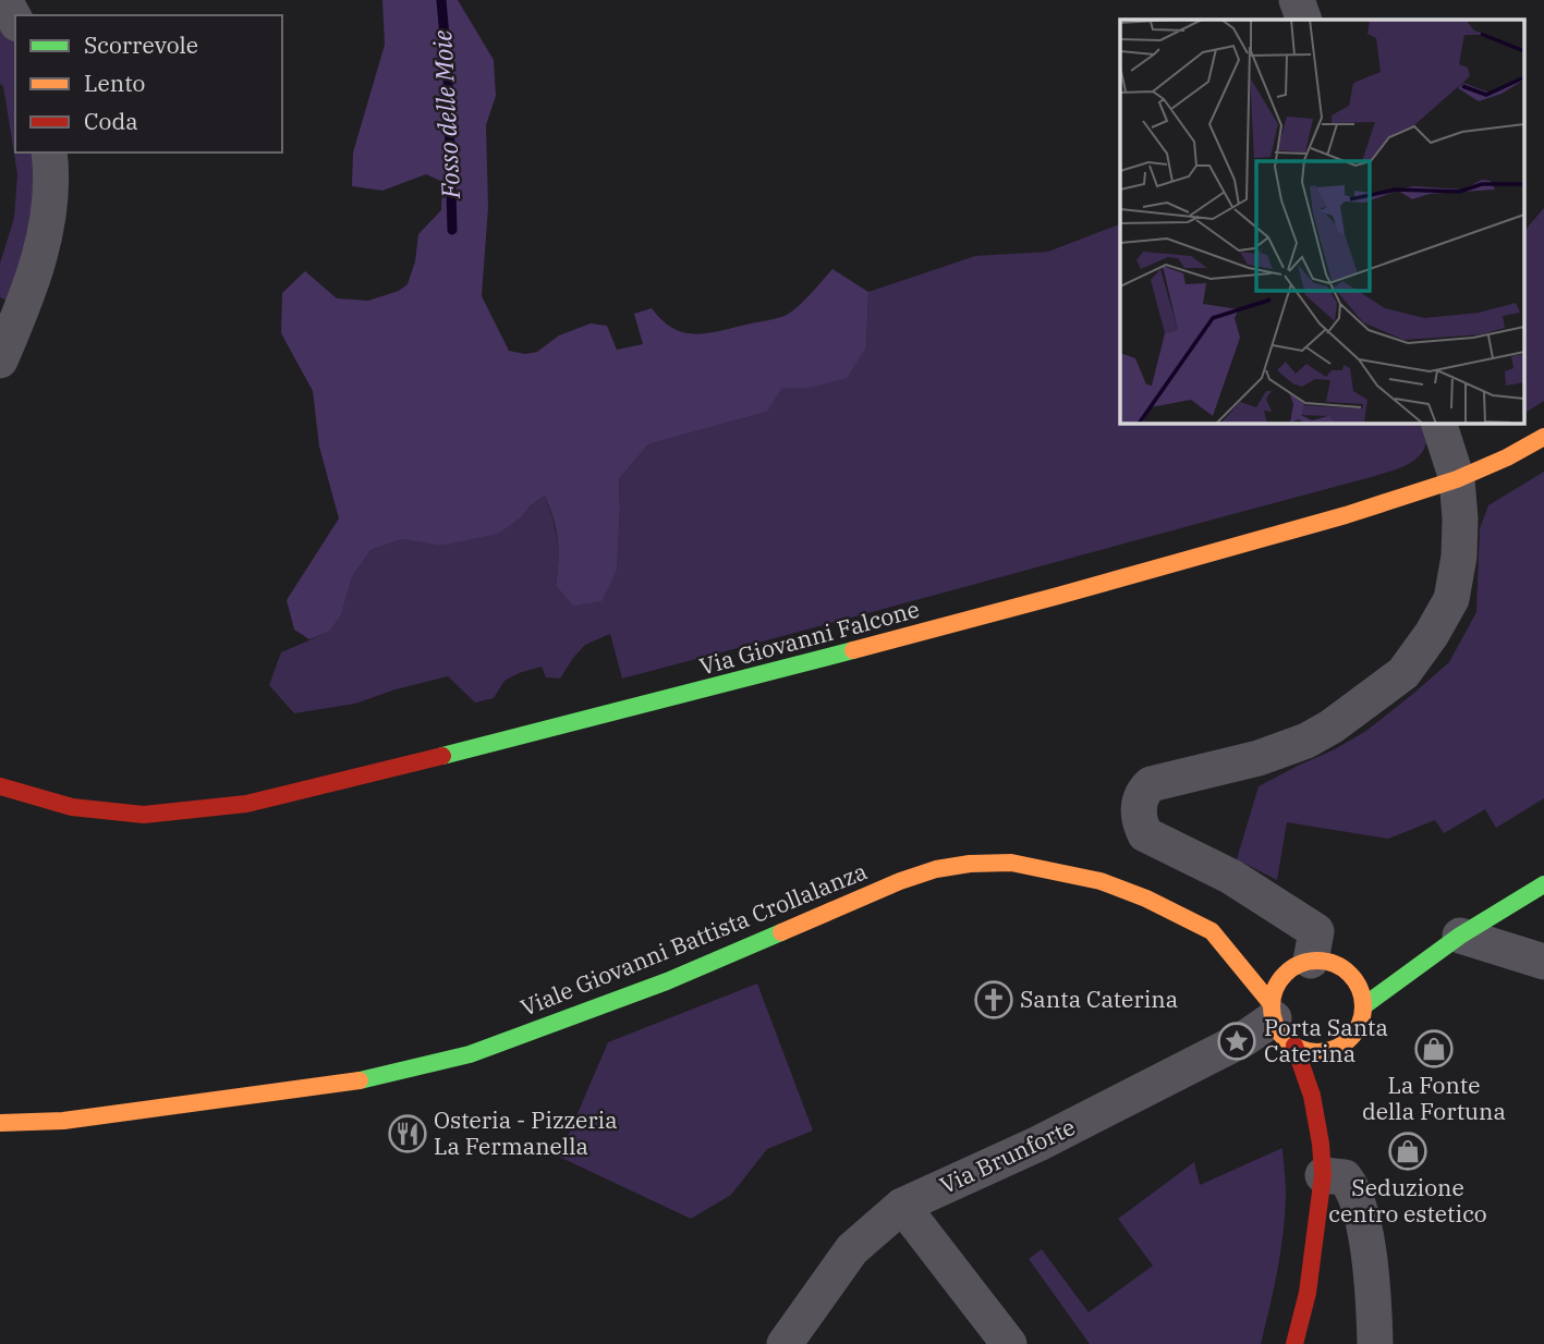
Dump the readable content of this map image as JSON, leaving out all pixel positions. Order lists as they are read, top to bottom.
{
  "streets": {
    "main road": ["Via Giovanni Falcone", "Viale Giovanni Battista Crollalanza"],
    "street": ["Via Brunforte"]
  },
  "crossings": [
    ["Viale Giovanni Battista Crollalanza", "Via Brunforte"]
  ],
  "water": ["Fosso delle Moie"],
  "places": {
    "church": ["Santa Caterina"],
    "place": ["Porta Santa Caterina"],
    "shop": ["La Fonte della Fortuna", "Seduzione centro estetico"],
    "restaurant": ["Osteria - Pizzeria La Fermanella"]
  },
  "legend": ["Scorrevole", "Lento", "Coda"]
}
